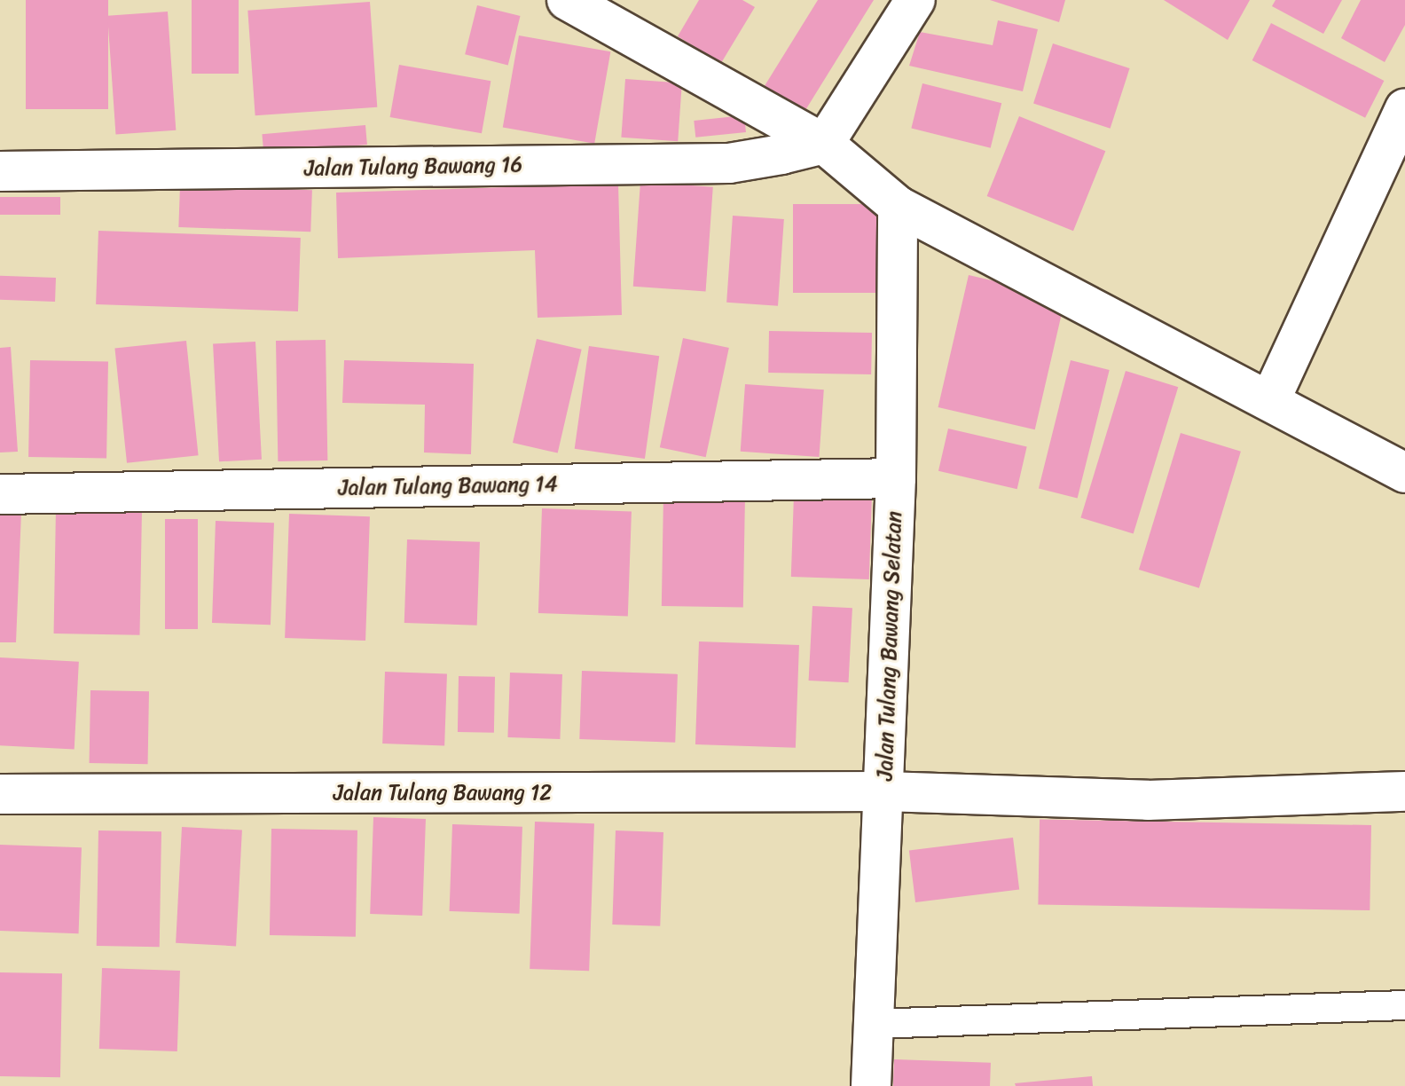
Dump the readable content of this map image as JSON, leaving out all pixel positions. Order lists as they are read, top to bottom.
{
  "streets": {
    "street": [
      "Jalan Tulang Bawang 16",
      "Jalan Tulang Bawang 14",
      "Jalan Tulang Bawang Selatan",
      "Jalan Tulang Bawang 12"
    ]
  },
  "crossings": [
    ["Jalan Tulang Bawang 14", "Jalan Tulang Bawang Selatan"],
    ["Jalan Tulang Bawang Selatan", "Jalan Tulang Bawang 12"]
  ]
}
